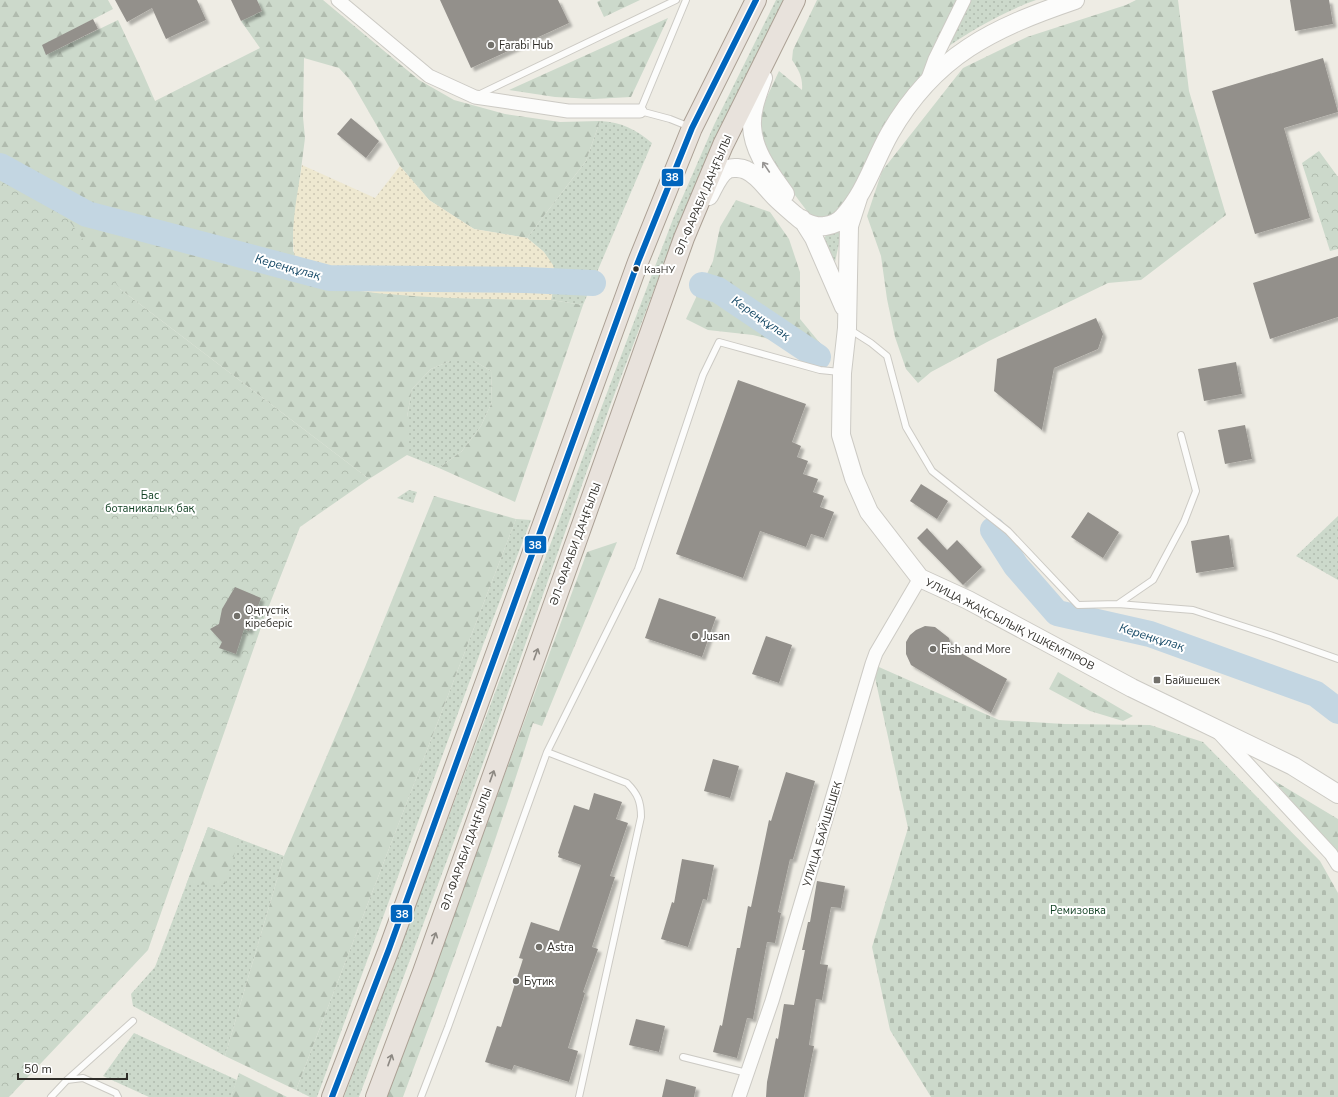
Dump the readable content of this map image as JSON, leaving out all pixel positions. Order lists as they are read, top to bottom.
{
  "streets": {
    "main road": ["ӘЛ-ФАРАБИ ДАҢҒЫЛЫ"],
    "street": ["УЛИЦА ЖАҚСЫЛЫҚ ҮШКЕМПІРОВ", "УЛИЦА БАЙШЕШЕК"]
  },
  "crossings": [
    ["ӘЛ-ФАРАБИ ДАҢҒЫЛЫ", "УЛИЦА ЖАҚСЫЛЫҚ ҮШКЕМПІРОВ"],
    ["УЛИЦА ЖАҚСЫЛЫҚ ҮШКЕМПІРОВ", "УЛИЦА БАЙШЕШЕК"]
  ],
  "water": ["Кереңқұлақ"],
  "parks": ["Бас ботаникалық бақ", "Ремизовка"],
  "places": {
    "other": [
      "Farabi Hub",
      "КазНУ",
      "Оңтүстік кіреберіс",
      "Jusan",
      "Fish and More",
      "Astra",
      "Бутик"
    ],
    "transit": ["Байшешек"]
  },
  "lines": ["transit line 38"],
  "scale_bar": "50 m"
}
